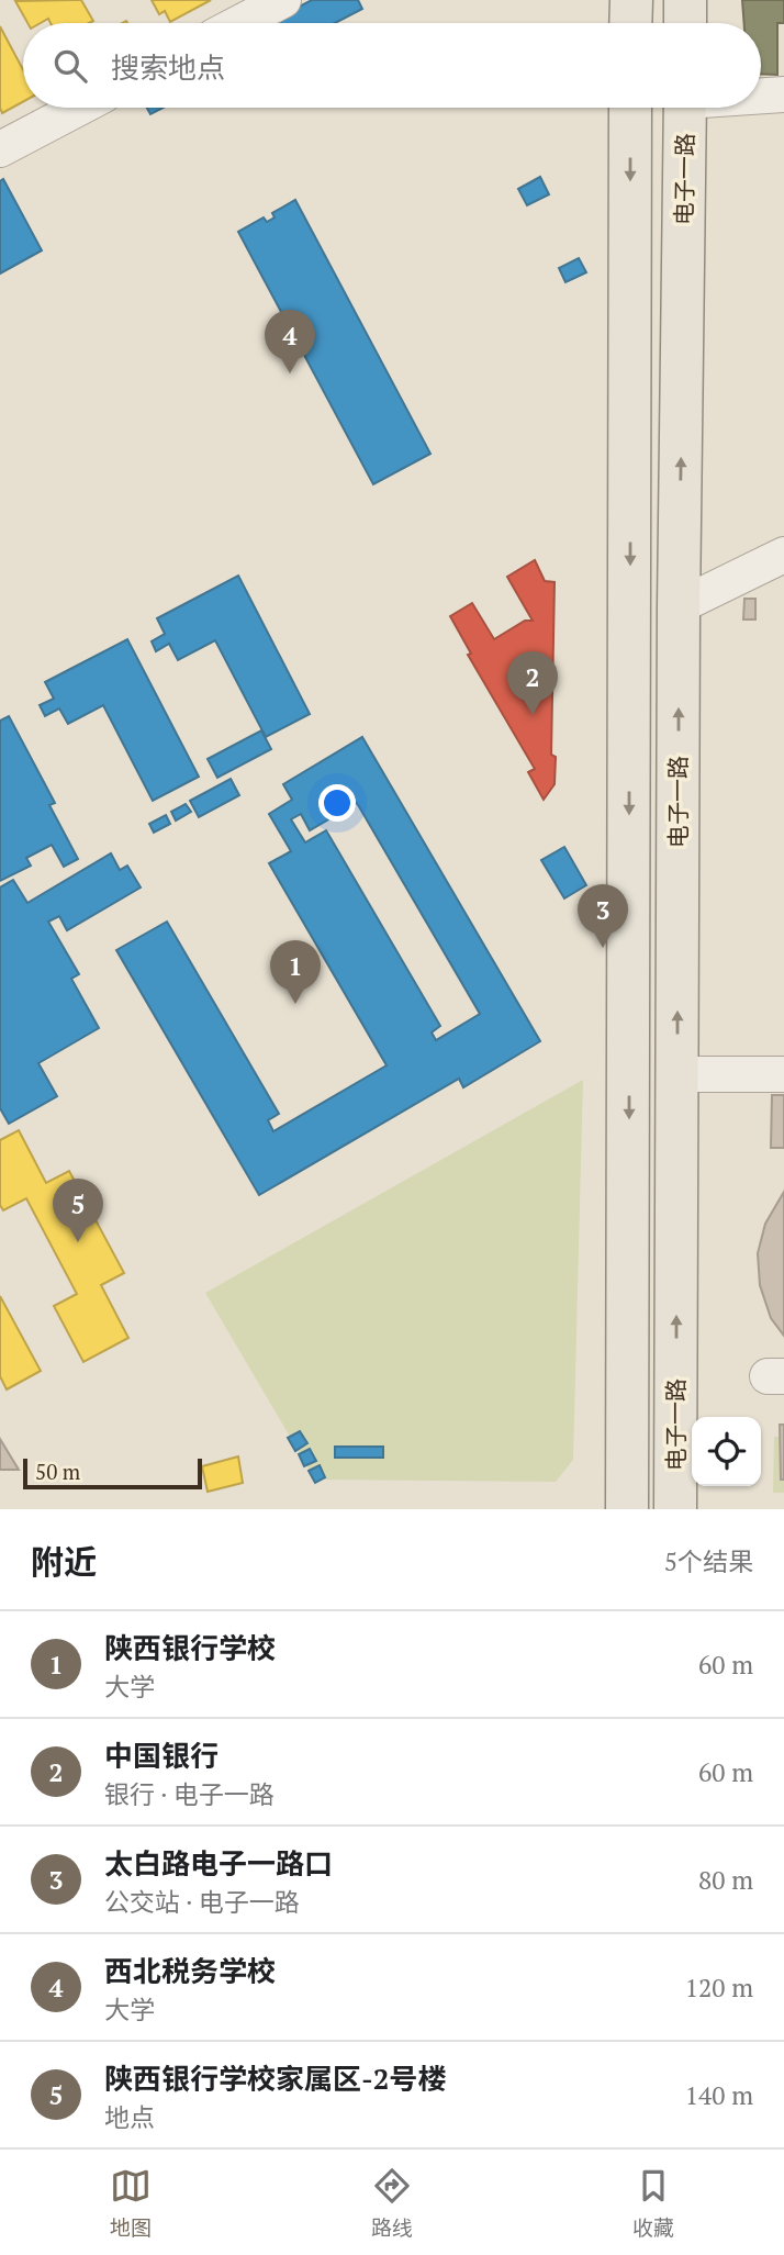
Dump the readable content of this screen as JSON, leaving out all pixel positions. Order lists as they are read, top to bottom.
{
  "streets": {
    "main road": ["电子一路"]
  },
  "scale_bar": "50 m",
  "page": {
    "search": "搜索地点",
    "pins": [
      "4",
      "2",
      "3",
      "1",
      "5"
    ],
    "scale": "50 m",
    "heading": ["附近", "5个结果"],
    "list": [
      {
        "mark": "1",
        "name": "陕西银行学校",
        "note": "大学",
        "value": "60 m"
      },
      {
        "mark": "2",
        "name": "中国银行",
        "note": "银行 · 电子一路",
        "value": "60 m"
      },
      {
        "mark": "3",
        "name": "太白路电子一路口",
        "note": "公交站 · 电子一路",
        "value": "80 m"
      },
      {
        "mark": "4",
        "name": "西北税务学校",
        "note": "大学",
        "value": "120 m"
      },
      {
        "mark": "5",
        "name": "陕西银行学校家属区-2号楼",
        "note": "地点",
        "value": "140 m"
      }
    ],
    "nav": ["地图", "路线", "收藏"]
  }
}
